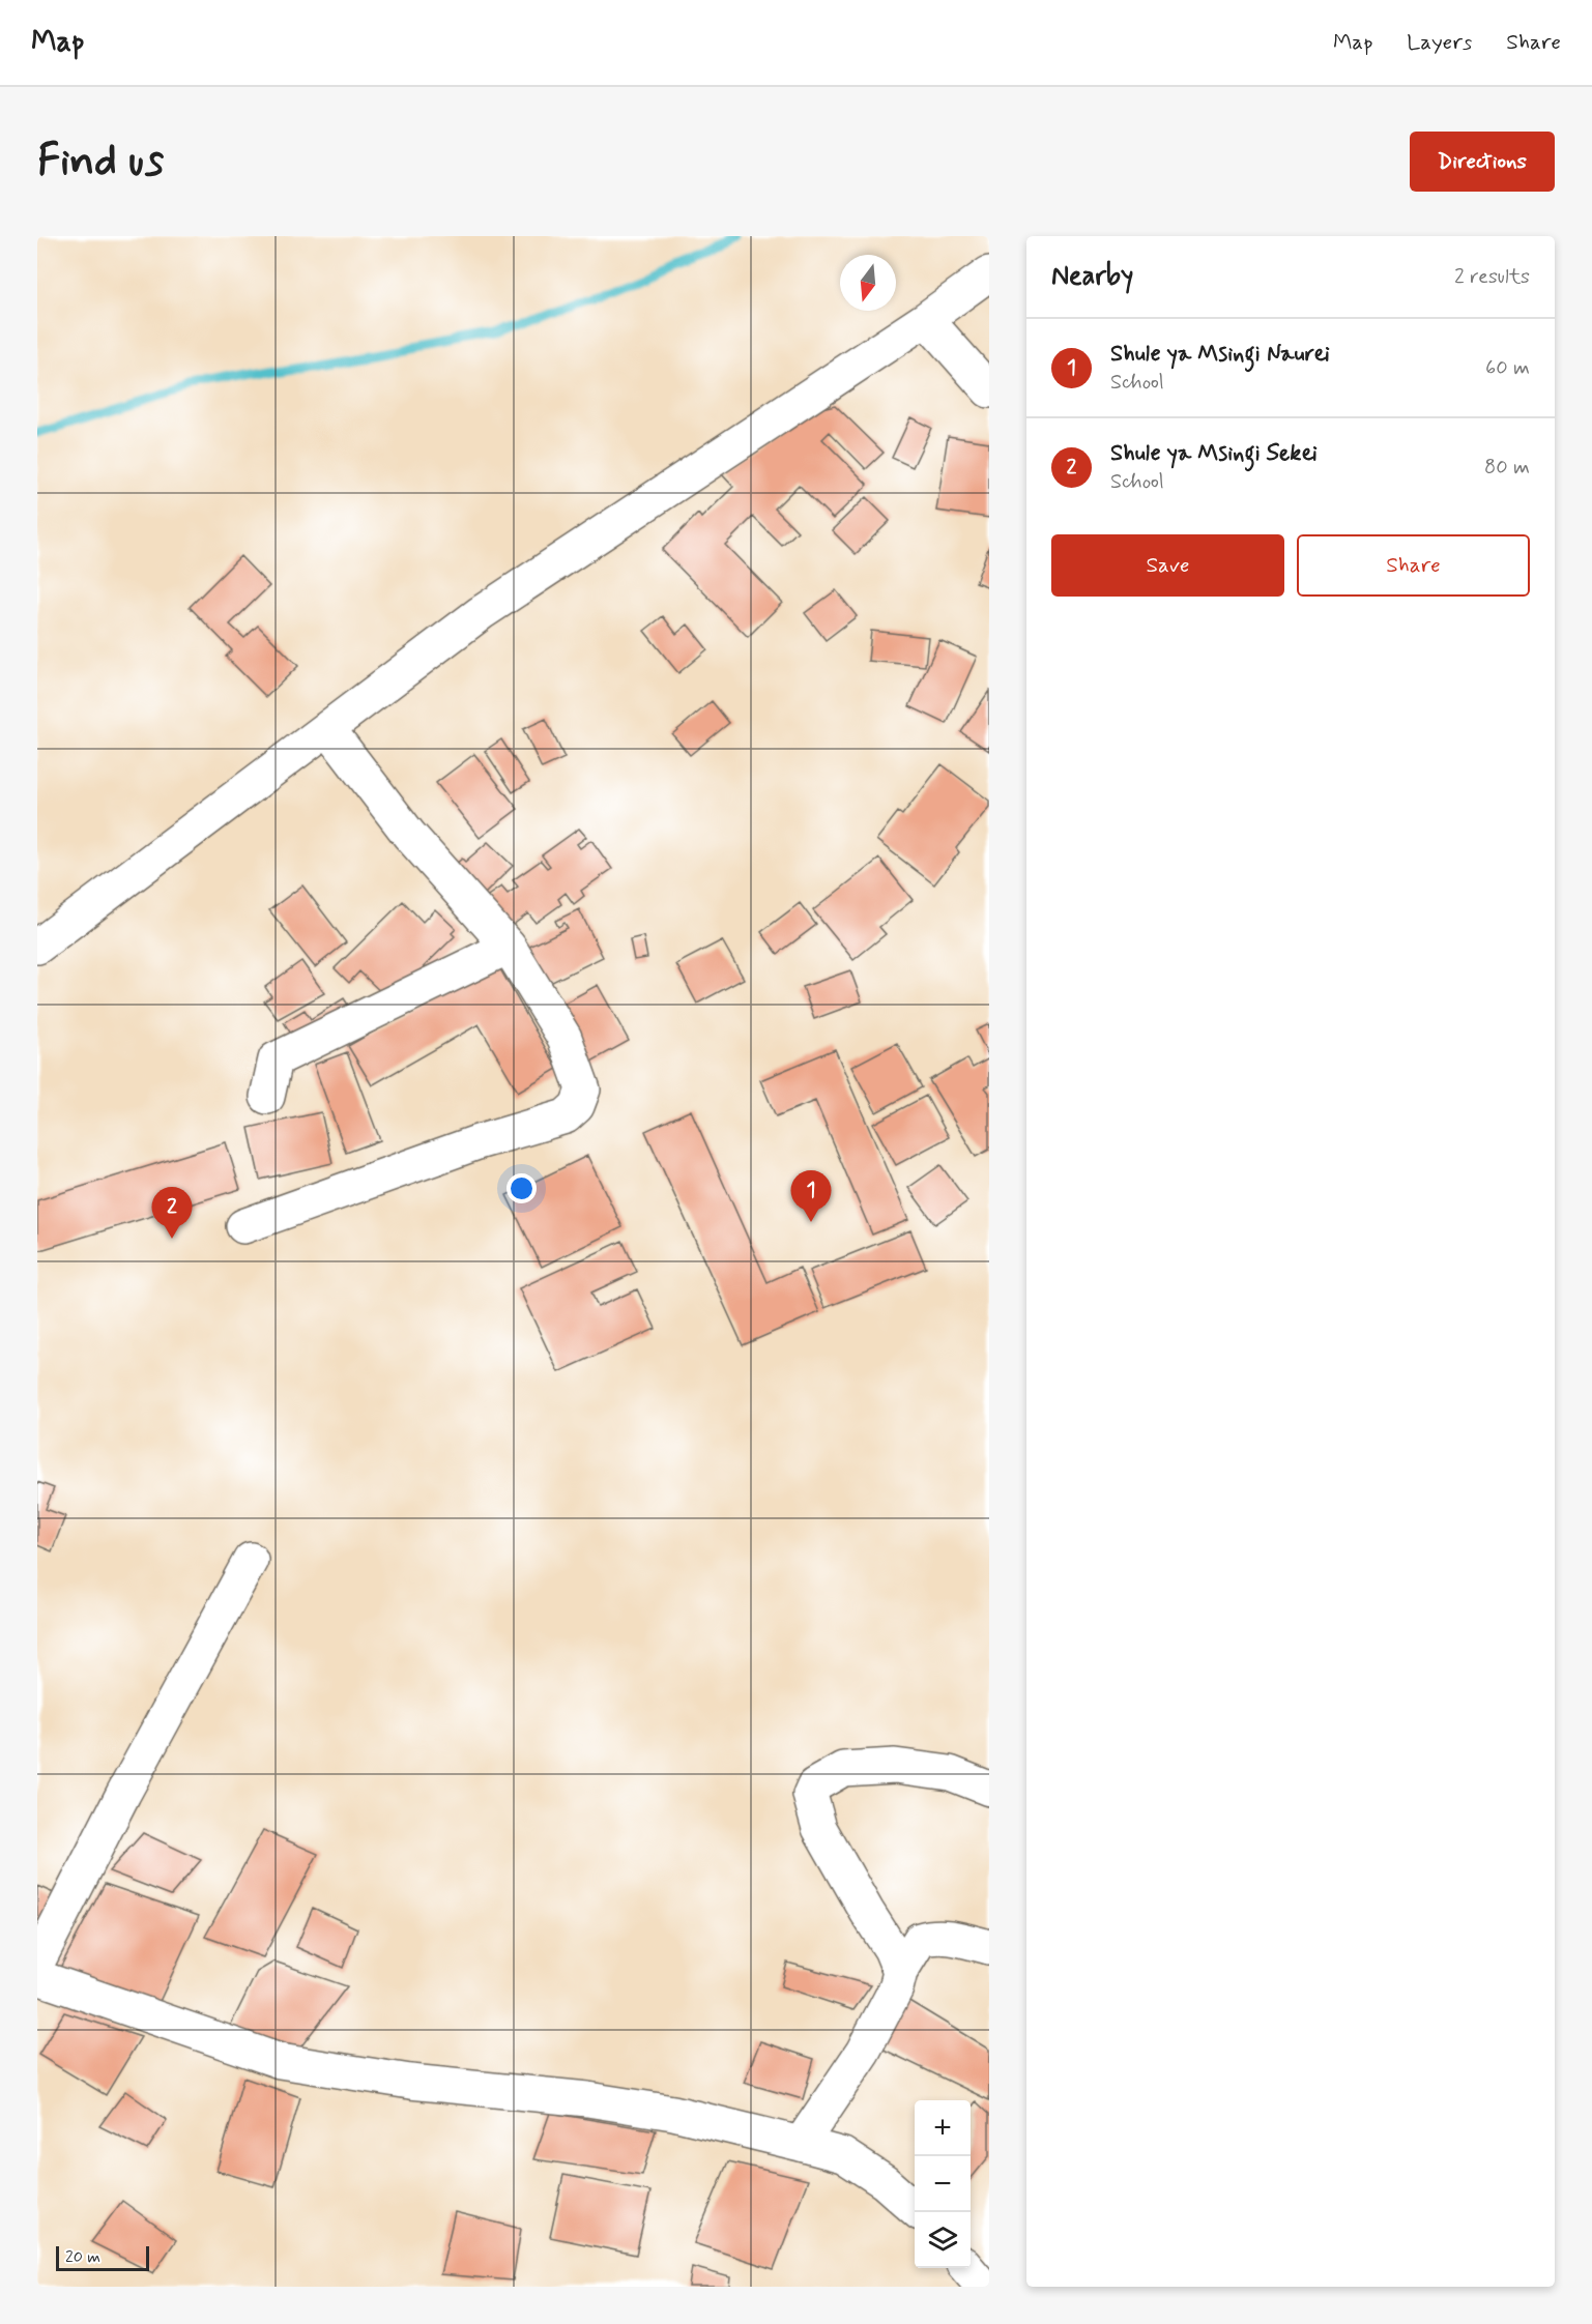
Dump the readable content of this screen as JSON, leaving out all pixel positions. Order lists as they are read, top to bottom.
{
  "scale_bar": "20 m",
  "north": "bottom",
  "page": {
    "header": "Map",
    "nav": ["Map", "Layers", "Share"],
    "buttons": [
      "Directions",
      ["Save", "Share"]
    ],
    "title": "Find us",
    "heading": ["Nearby", "2 results"],
    "list": [
      {
        "mark": "1",
        "name": "Shule ya Msingi Naurei",
        "note": "School",
        "value": "60 m"
      },
      {
        "mark": "2",
        "name": "Shule ya Msingi Sekei",
        "note": "School",
        "value": "80 m"
      }
    ],
    "pins": ["1", "2"],
    "map_buttons": ["+", "−"],
    "scale": "20 m"
  }
}
